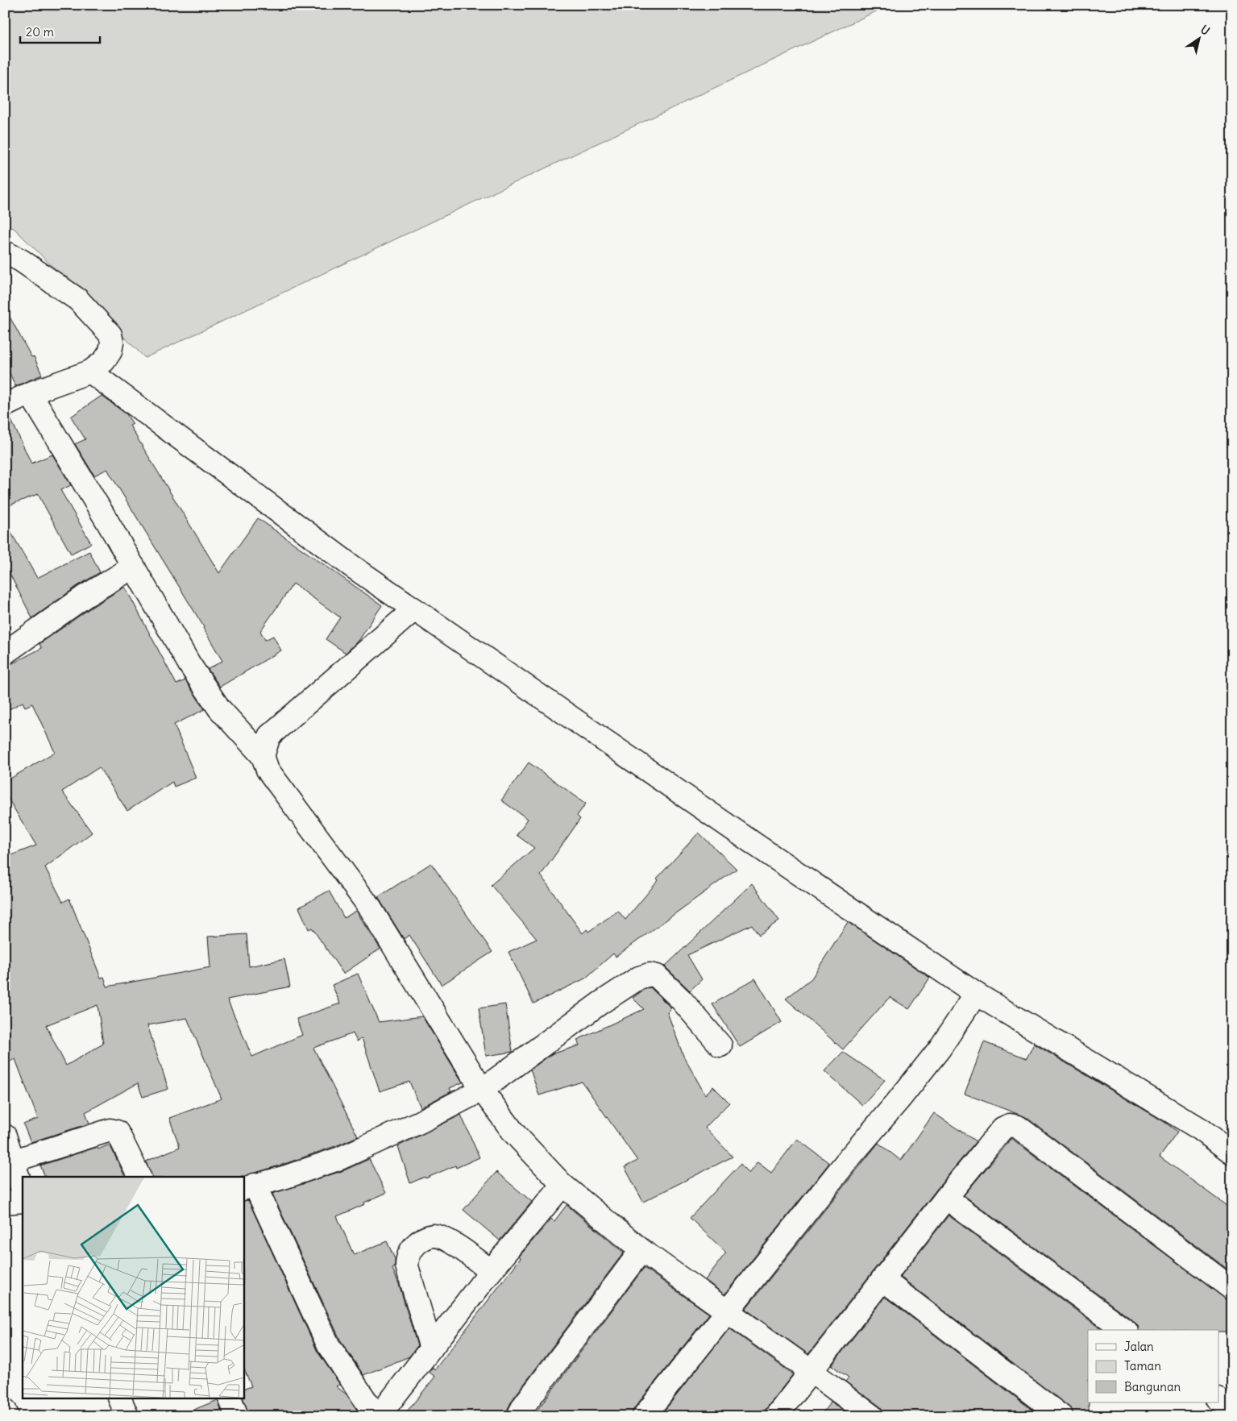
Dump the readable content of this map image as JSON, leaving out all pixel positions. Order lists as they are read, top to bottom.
{
  "legend": ["Jalan", "Taman", "Bangunan"],
  "scale_bar": "20 m",
  "north": "top right"
}
